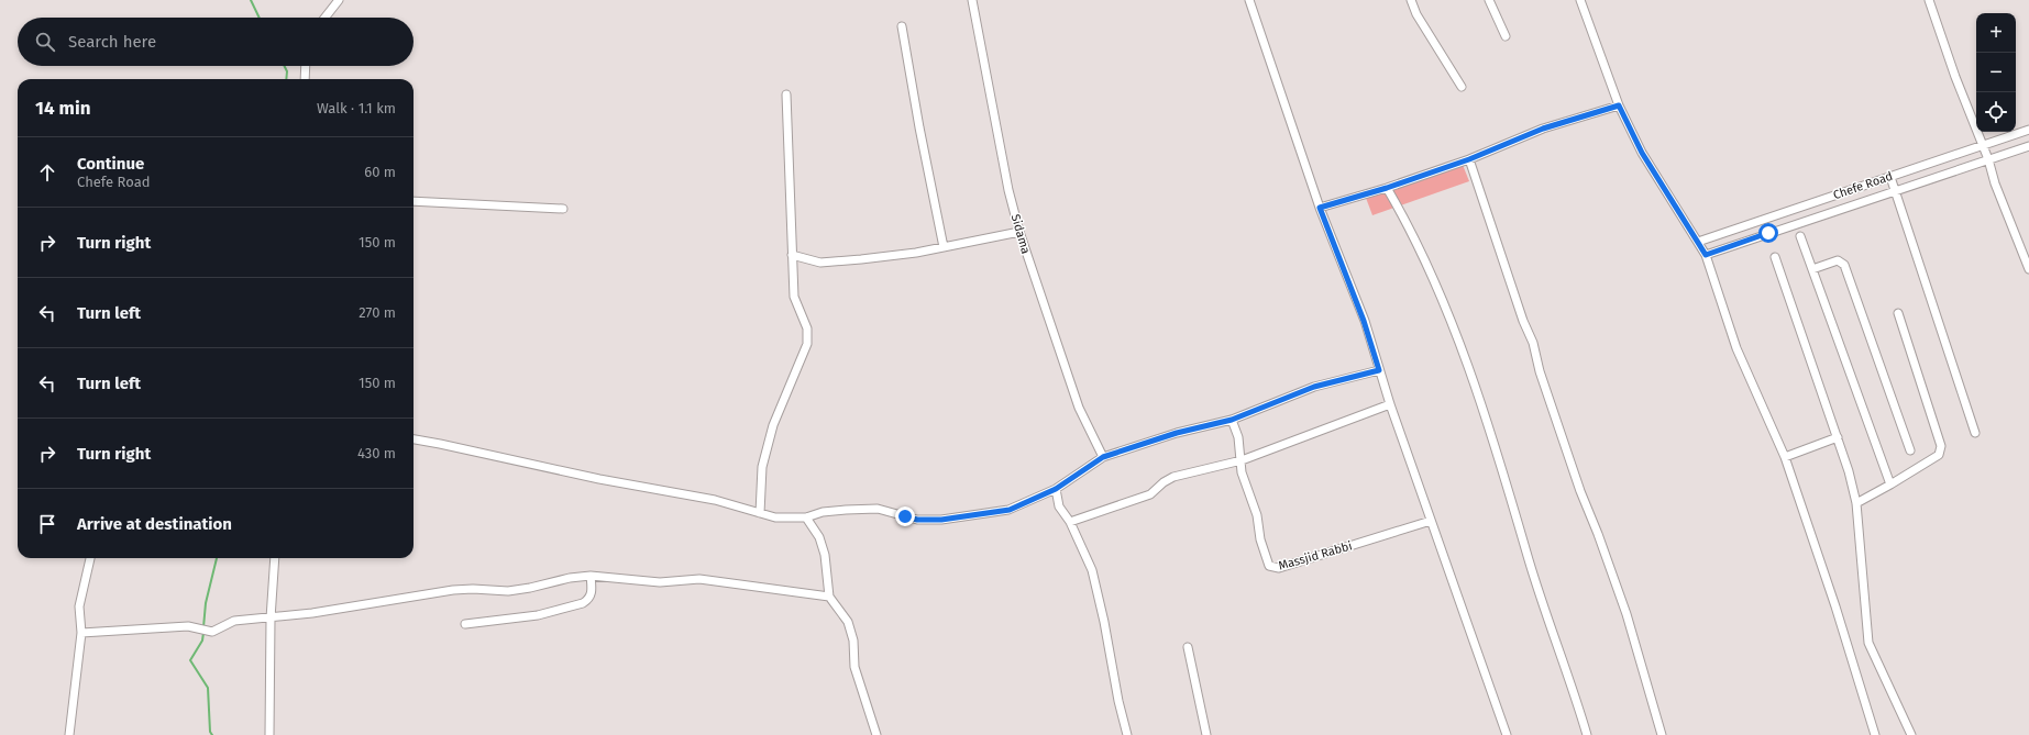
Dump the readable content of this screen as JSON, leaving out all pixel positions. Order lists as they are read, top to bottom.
{
  "streets": {
    "street": ["Chefe Road", "Sidama", "Massjid Rabbi"]
  },
  "page": {
    "map_buttons": ["+", "−"],
    "search": "Search here",
    "heading": ["14 min", "Walk · 1.1 km"],
    "list": [
      ["Continue", "Chefe Road", "60 m"],
      ["Turn right", "150 m"],
      ["Turn left", "270 m"],
      ["Turn left", "150 m"],
      ["Turn right", "430 m"],
      "Arrive at destination"
    ]
  }
}
